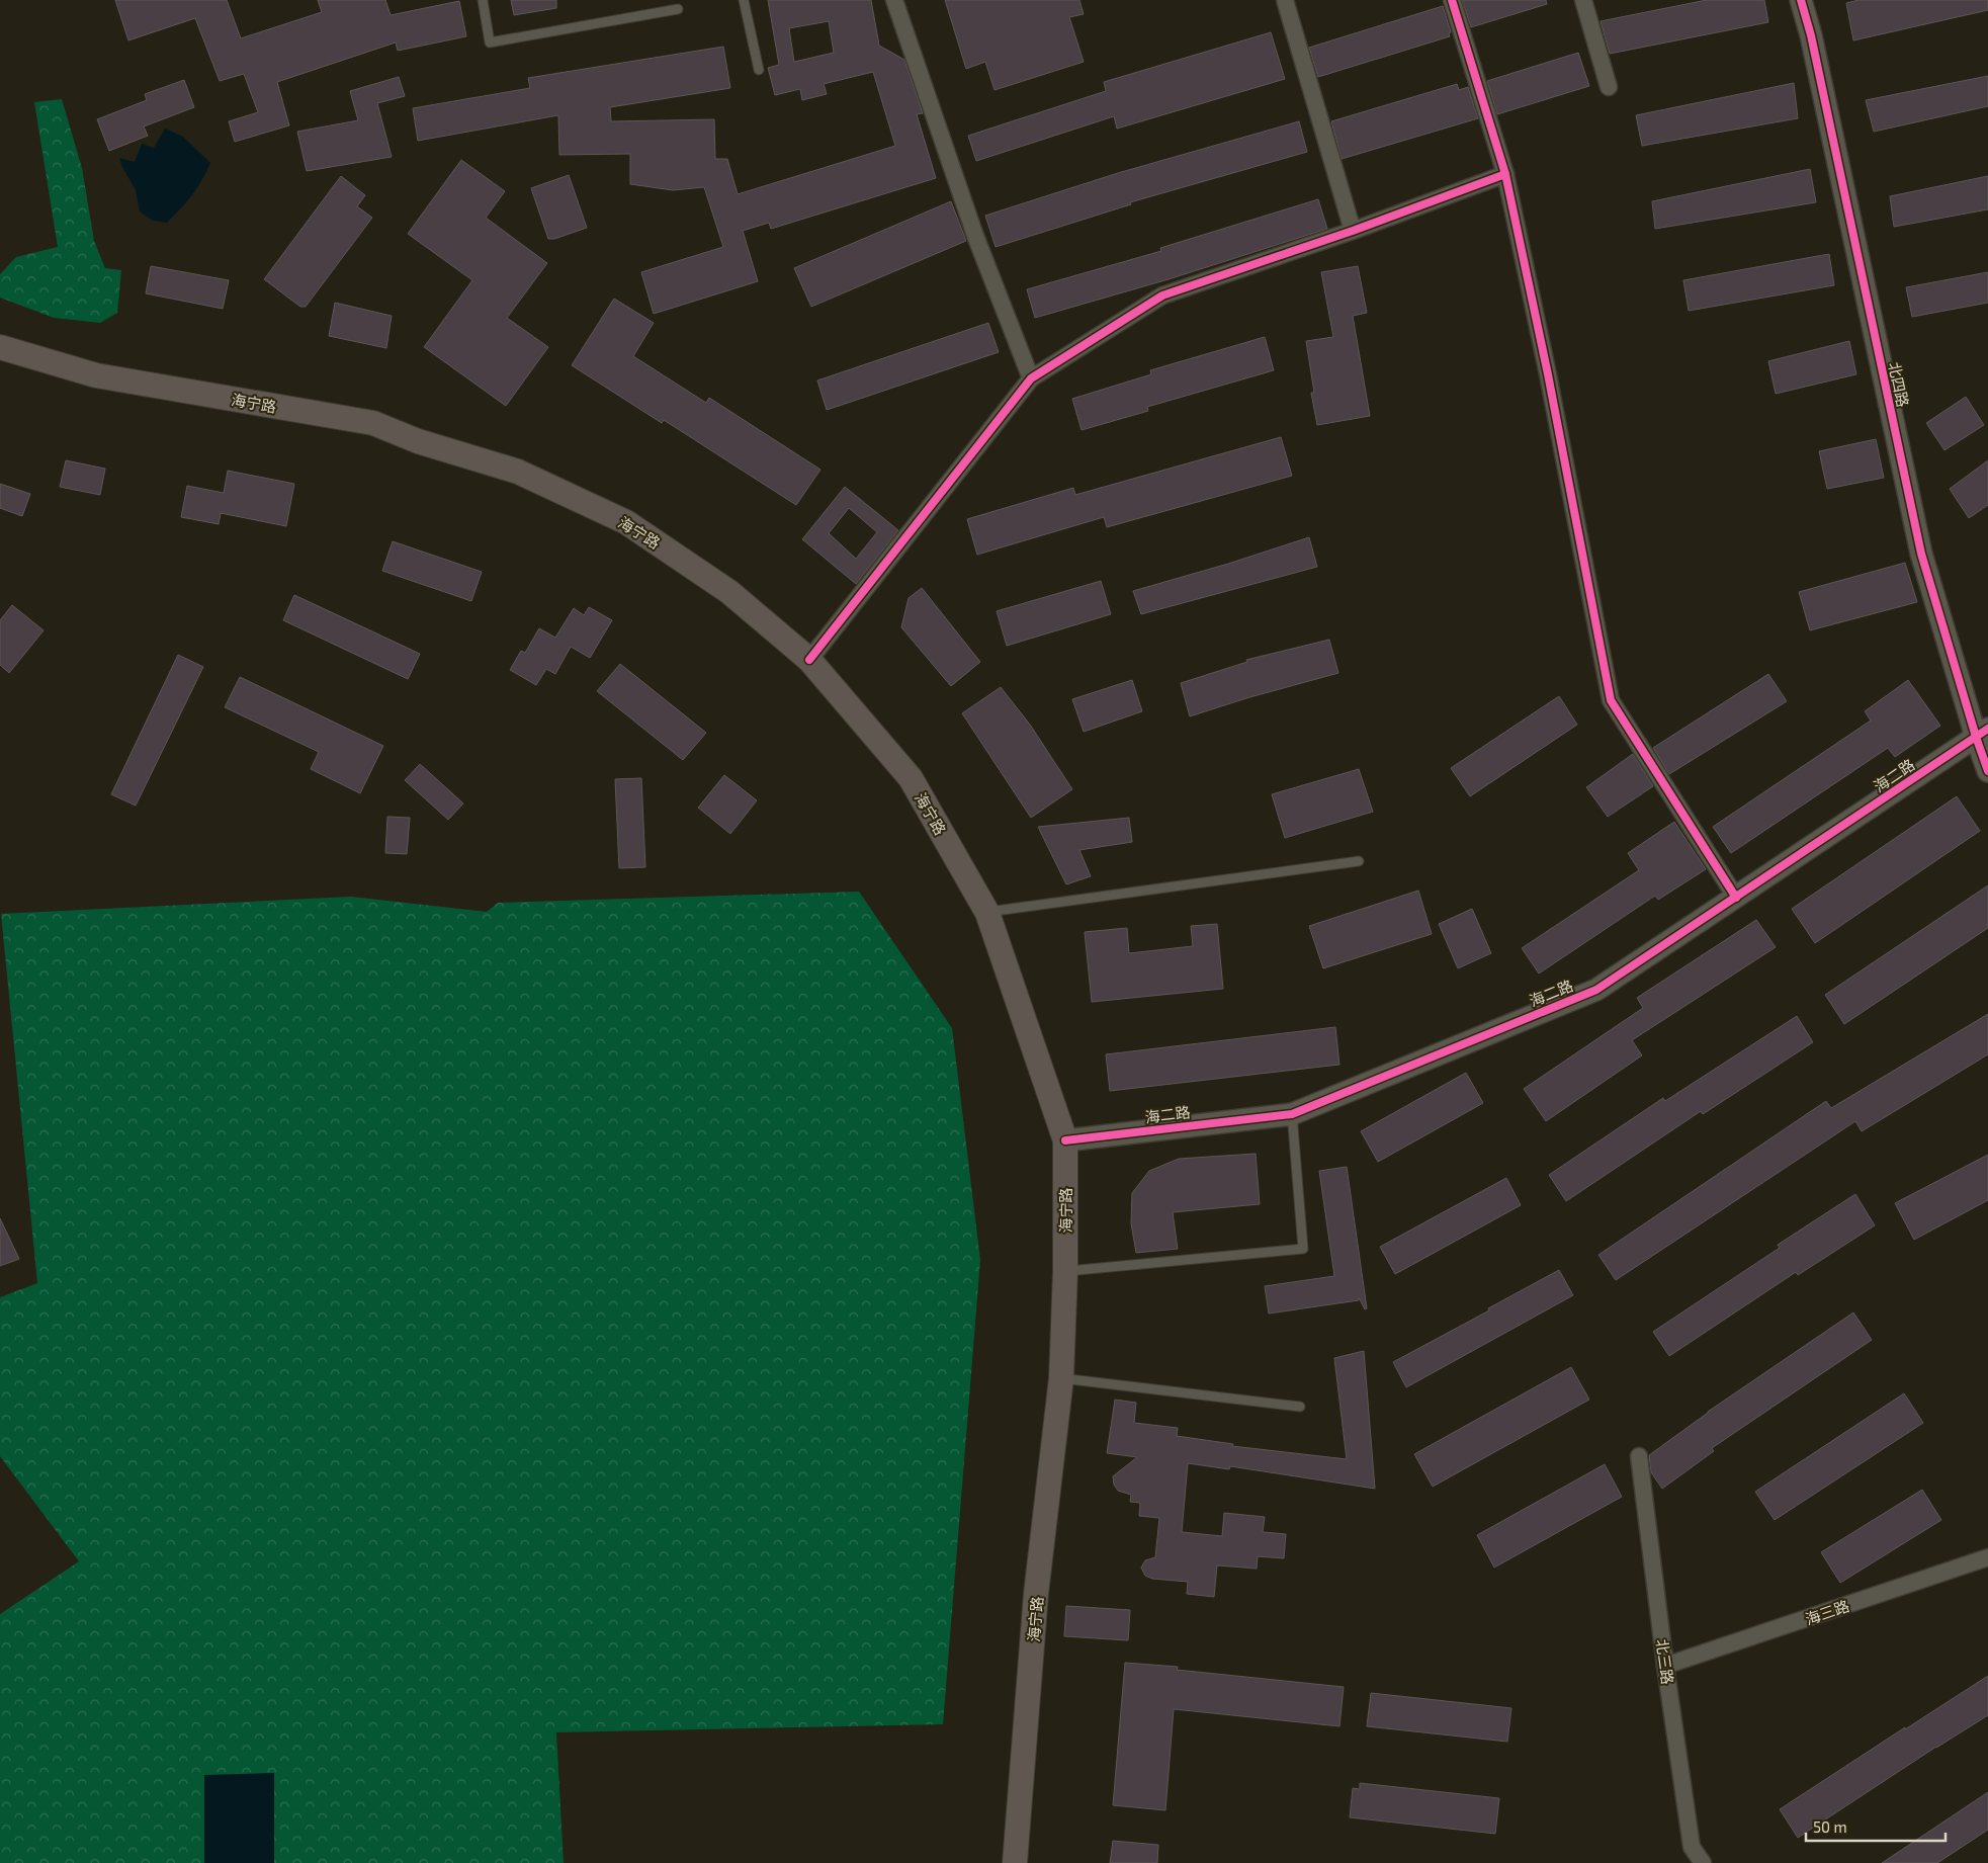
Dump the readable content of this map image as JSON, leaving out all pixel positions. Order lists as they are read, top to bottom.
{
  "streets": {
    "main road": ["海宁路"],
    "street": [
      "北四路",
      "海二路",
      "海三路",
      "北三路"
    ]
  },
  "crossings": [
    ["北四路", "海二路"],
    ["海宁路", "海二路"],
    ["海三路", "北三路"]
  ],
  "scale_bar": "50 m"
}
